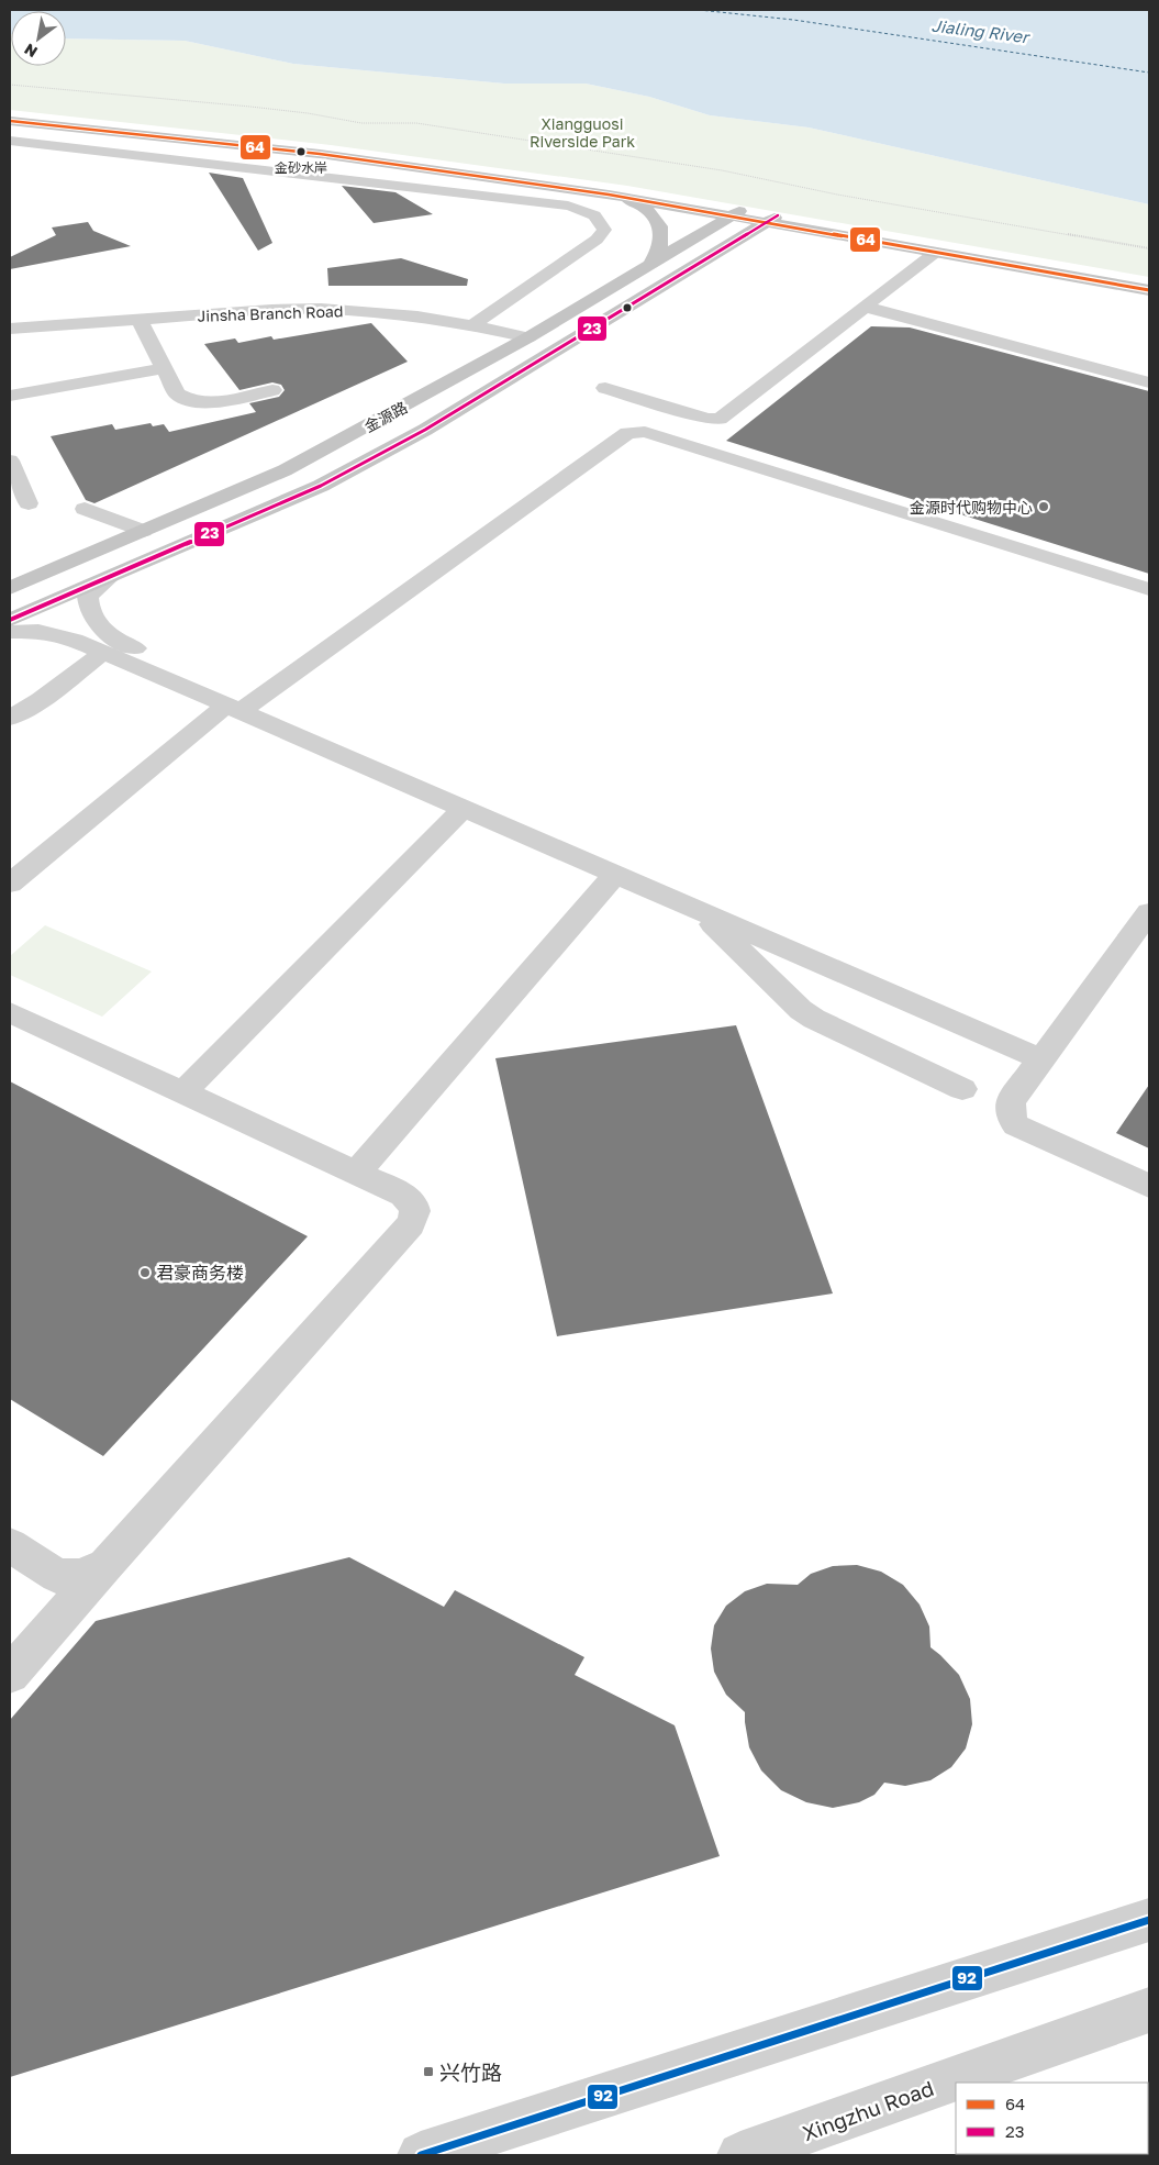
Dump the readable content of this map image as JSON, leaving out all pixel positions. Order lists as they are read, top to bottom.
{
  "streets": {
    "main road": ["金源路"],
    "street": ["Jinsha Branch Road", "Xingzhu Road"]
  },
  "crossings": [
    ["Jinsha Branch Road", "金源路"]
  ],
  "water": ["Jialing River"],
  "parks": ["Xiangguosi Riverside Park"],
  "places": {
    "other": ["金砂水岸", "金源时代购物中心", "君豪商务楼"],
    "transit": ["兴竹路"]
  },
  "lines": ["transit line 64", "transit line 23", "transit line 92"],
  "legend": ["64", "23"],
  "north": "bottom left"
}
